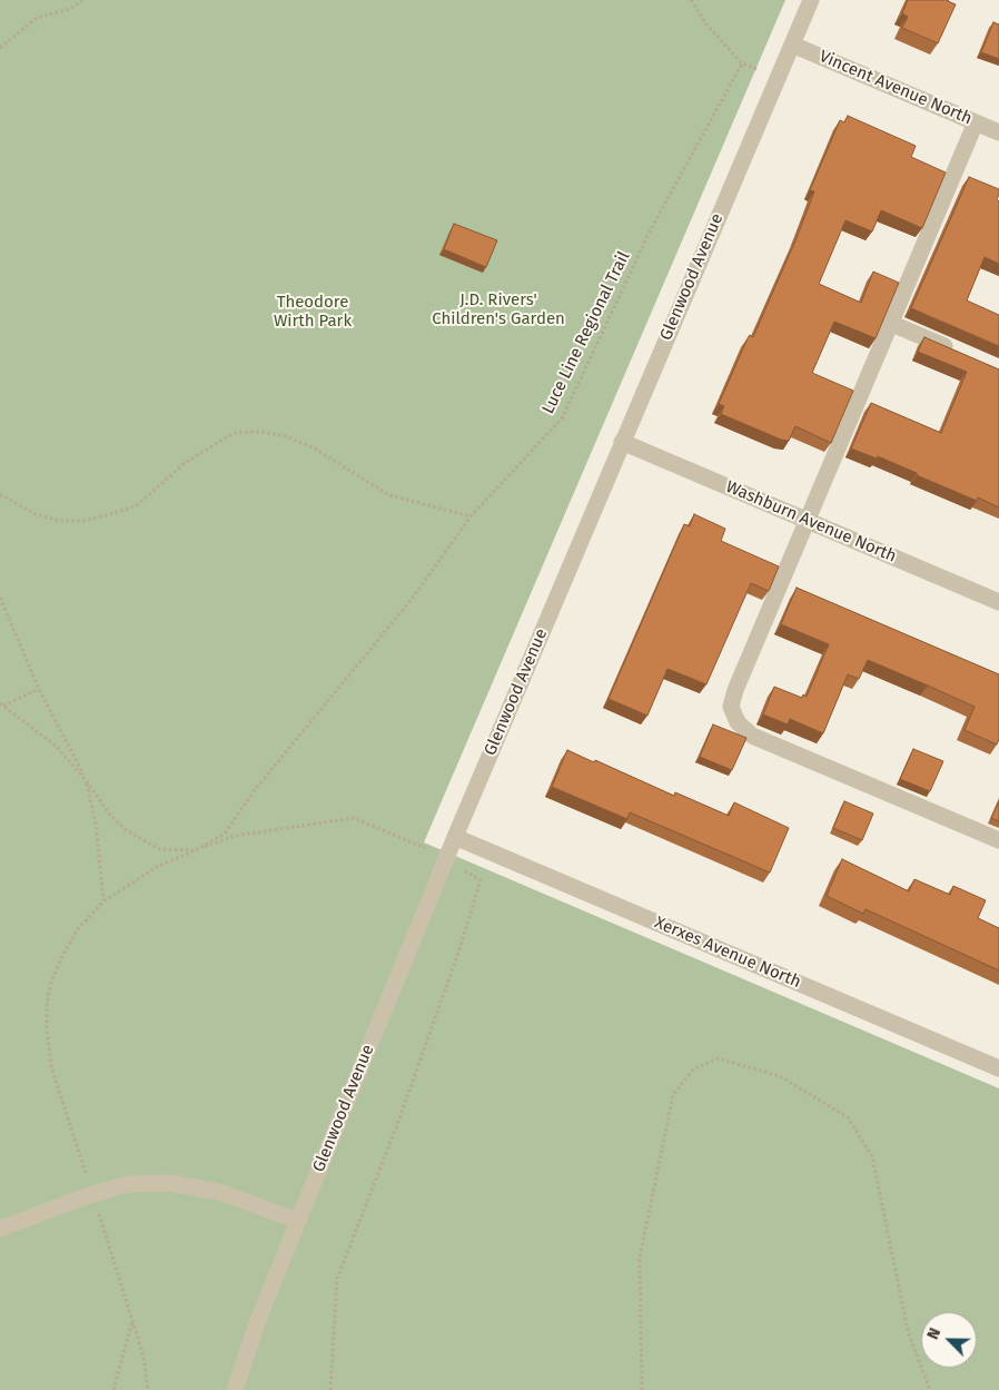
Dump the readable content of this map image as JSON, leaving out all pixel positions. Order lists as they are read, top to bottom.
{
  "streets": {
    "street": [
      "Vincent Avenue North",
      "Glenwood Avenue",
      "Washburn Avenue North",
      "Xerxes Avenue North"
    ],
    "path": ["Luce Line Regional Trail"]
  },
  "crossings": [
    ["Vincent Avenue North", "Glenwood Avenue"],
    ["Glenwood Avenue", "Washburn Avenue North"],
    ["Glenwood Avenue", "Xerxes Avenue North"]
  ],
  "parks": ["J.D. Rivers' Children's Garden", "Theodore Wirth Park"],
  "north": "top left"
}
